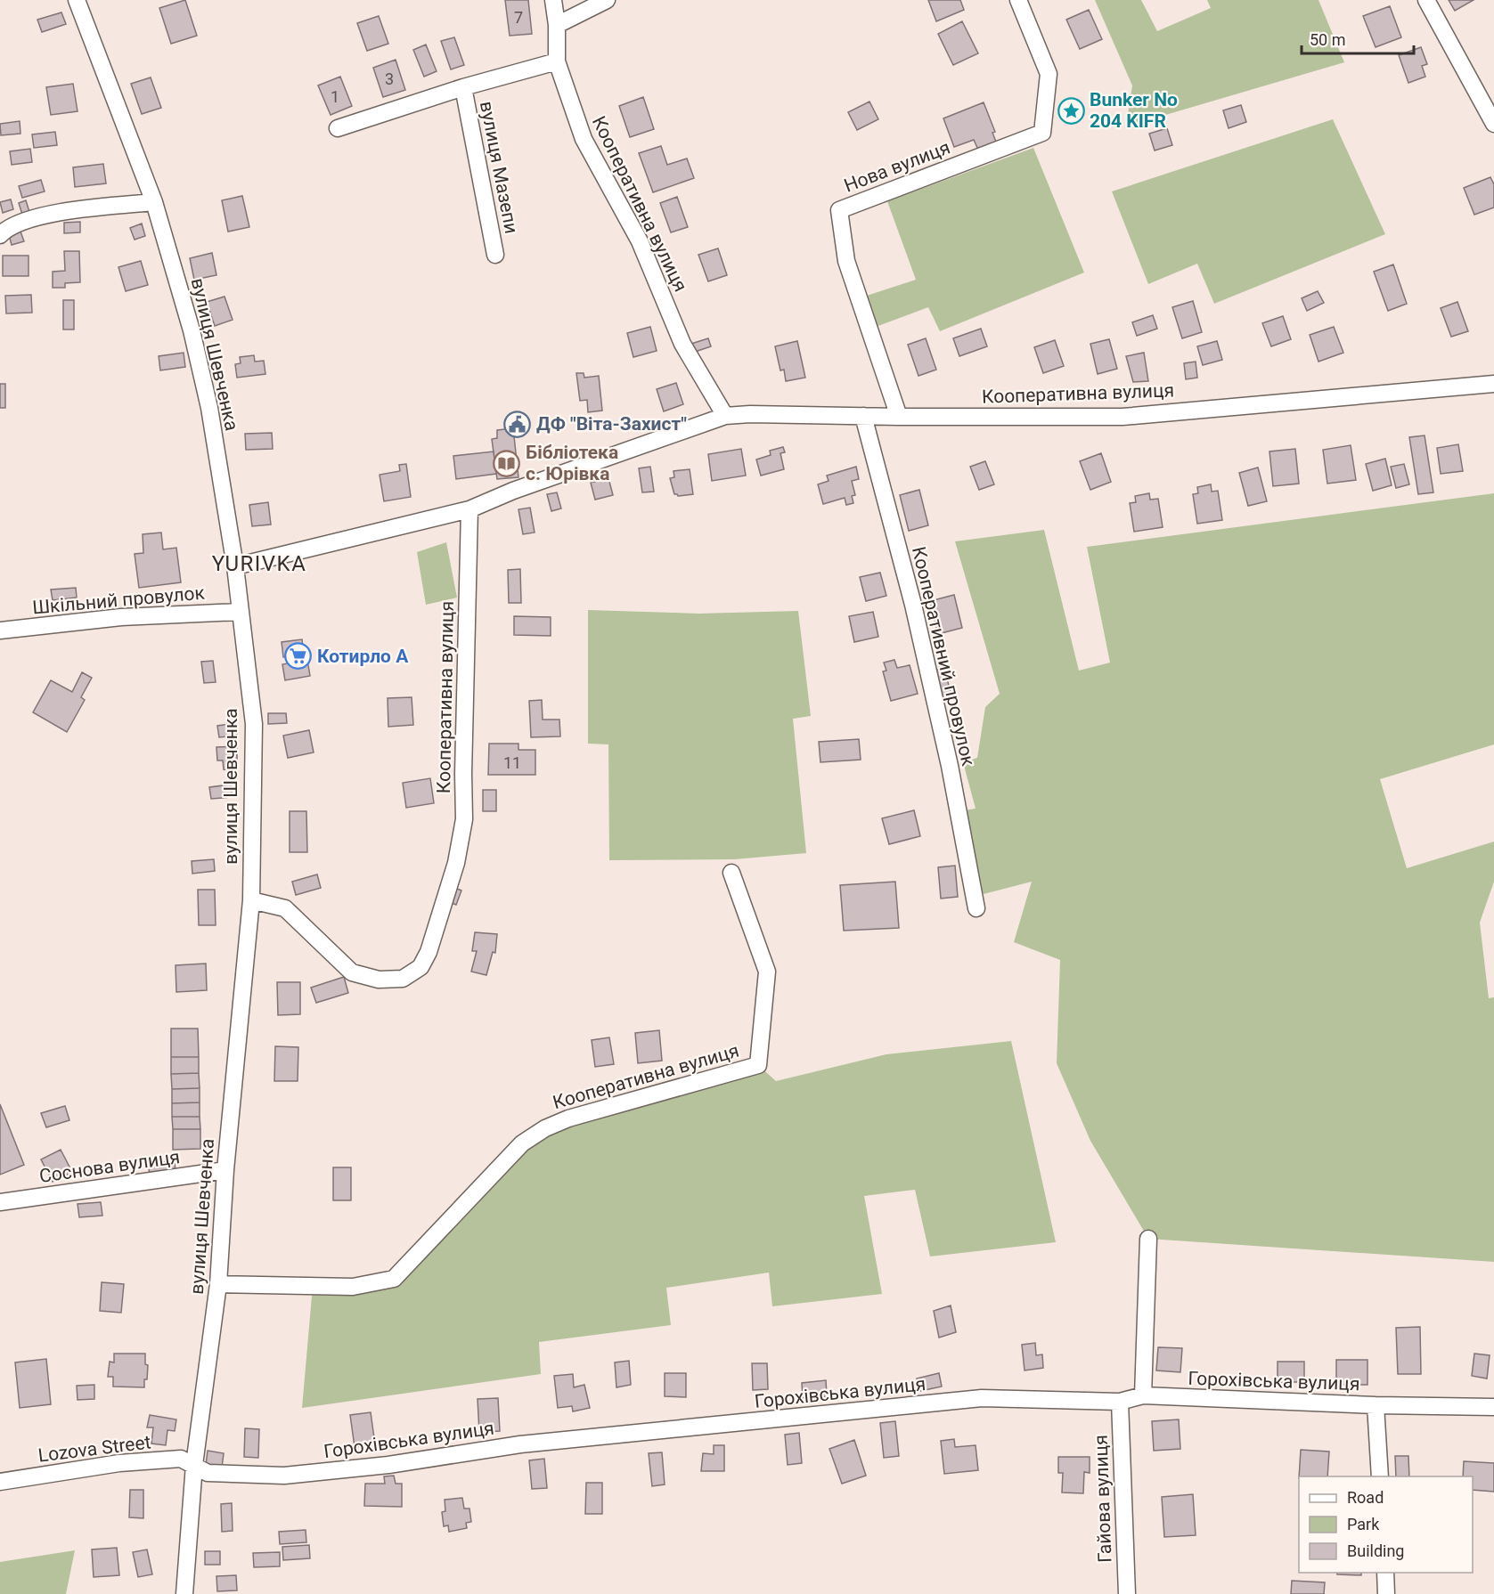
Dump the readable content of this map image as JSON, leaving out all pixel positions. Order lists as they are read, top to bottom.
{
  "streets": {
    "street": [
      "Нова вулиця",
      "вулиця Мазепи",
      "Кооперативна вулиця",
      "вулиця Шевченка",
      "Шкільний провулок",
      "Кооперативний провулок",
      "Соснова вулиця",
      "Горохівська вулиця",
      "Lozova Street",
      "Гайова вулиця"
    ]
  },
  "crossings": [
    ["Нова вулиця", "Кооперативна вулиця"],
    ["вулиця Мазепи", "Кооперативна вулиця"],
    ["Кооперативна вулиця", "вулиця Шевченка"],
    ["Кооперативна вулиця", "Кооперативний провулок"],
    ["вулиця Шевченка", "Шкільний провулок"],
    ["вулиця Шевченка", "Соснова вулиця"],
    ["вулиця Шевченка", "Горохівська вулиця"],
    ["вулиця Шевченка", "Lozova Street"],
    ["Горохівська вулиця", "Lozova Street"],
    ["Горохівська вулиця", "Гайова вулиця"]
  ],
  "districts": ["YURIVKA"],
  "places": {
    "place": ["Bunker No 204 KIFR"],
    "public building": ["ДФ \"Віта-Захист\""],
    "library": ["Бібліотека с. Юрівка"],
    "supermarket": ["Котирло А"]
  },
  "house_numbers": [
    "7",
    "3",
    "1",
    "11"
  ],
  "legend": ["Road", "Park", "Building"],
  "scale_bar": "50 m"
}
